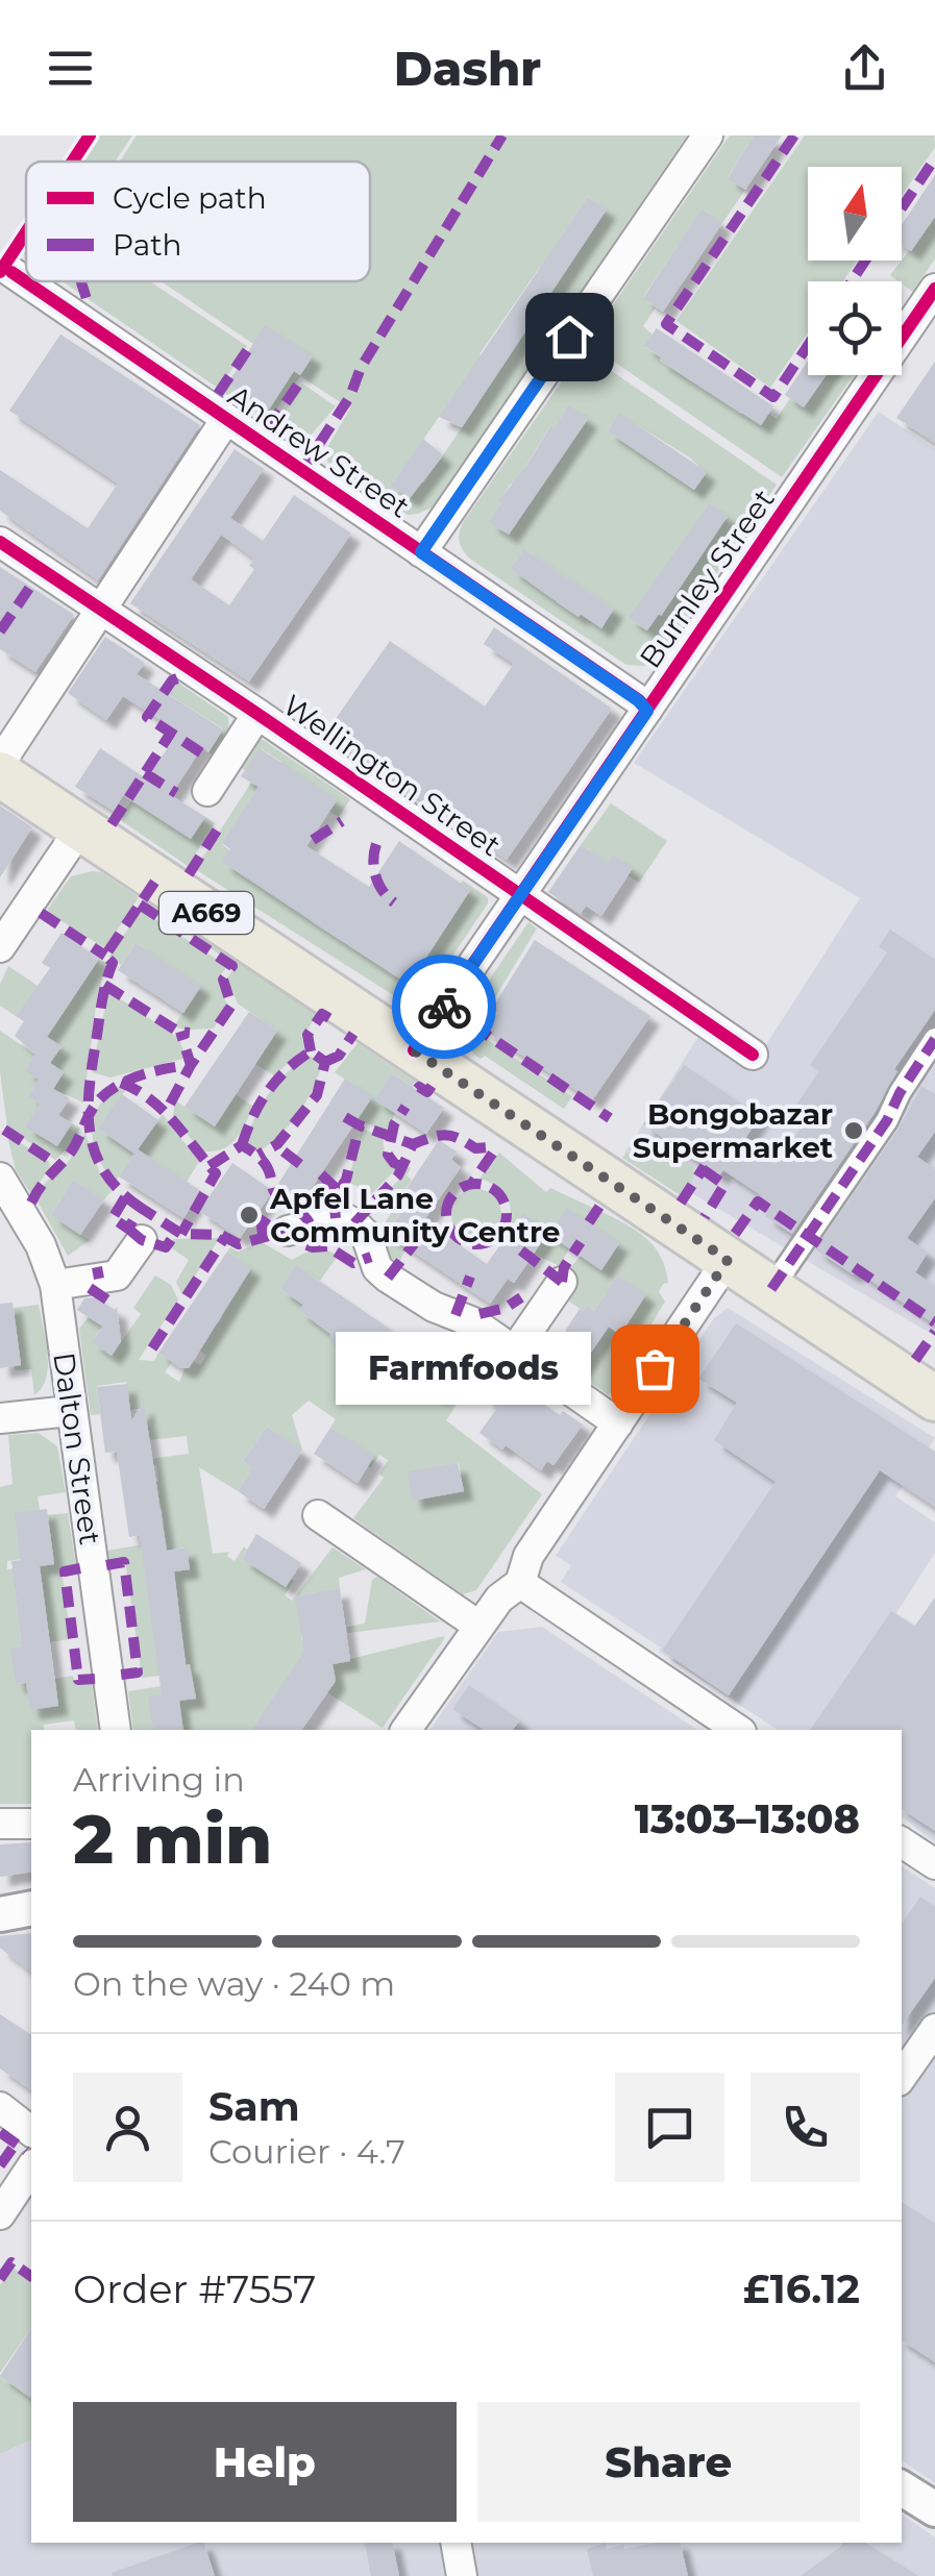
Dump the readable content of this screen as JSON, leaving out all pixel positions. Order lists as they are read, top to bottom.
{
  "streets": {
    "main road": ["A669"],
    "street": [
      "Andrew Street",
      "Burnley Street",
      "Wellington Street",
      "Dalton Street"
    ]
  },
  "crossings": [
    ["Andrew Street", "Burnley Street"],
    ["Burnley Street", "Wellington Street"],
    ["Burnley Street", "A669"]
  ],
  "places": ["Bongobazar Supermarket", "Apfel Lane Community Centre", "Farmfoods"],
  "legend": ["Cycle path", "Path"],
  "north": "top",
  "page": {
    "header": "Dashr",
    "bubble": "Farmfoods",
    "heading": ["2 min", "Arriving in", "13:03–13:08"],
    "panel": [
      "Sam",
      "Courier · 4.7",
      "Order #7557",
      "£16.12"
    ],
    "bar": "On the way · 240 m",
    "buttons": ["Help", "Share"]
  }
}
